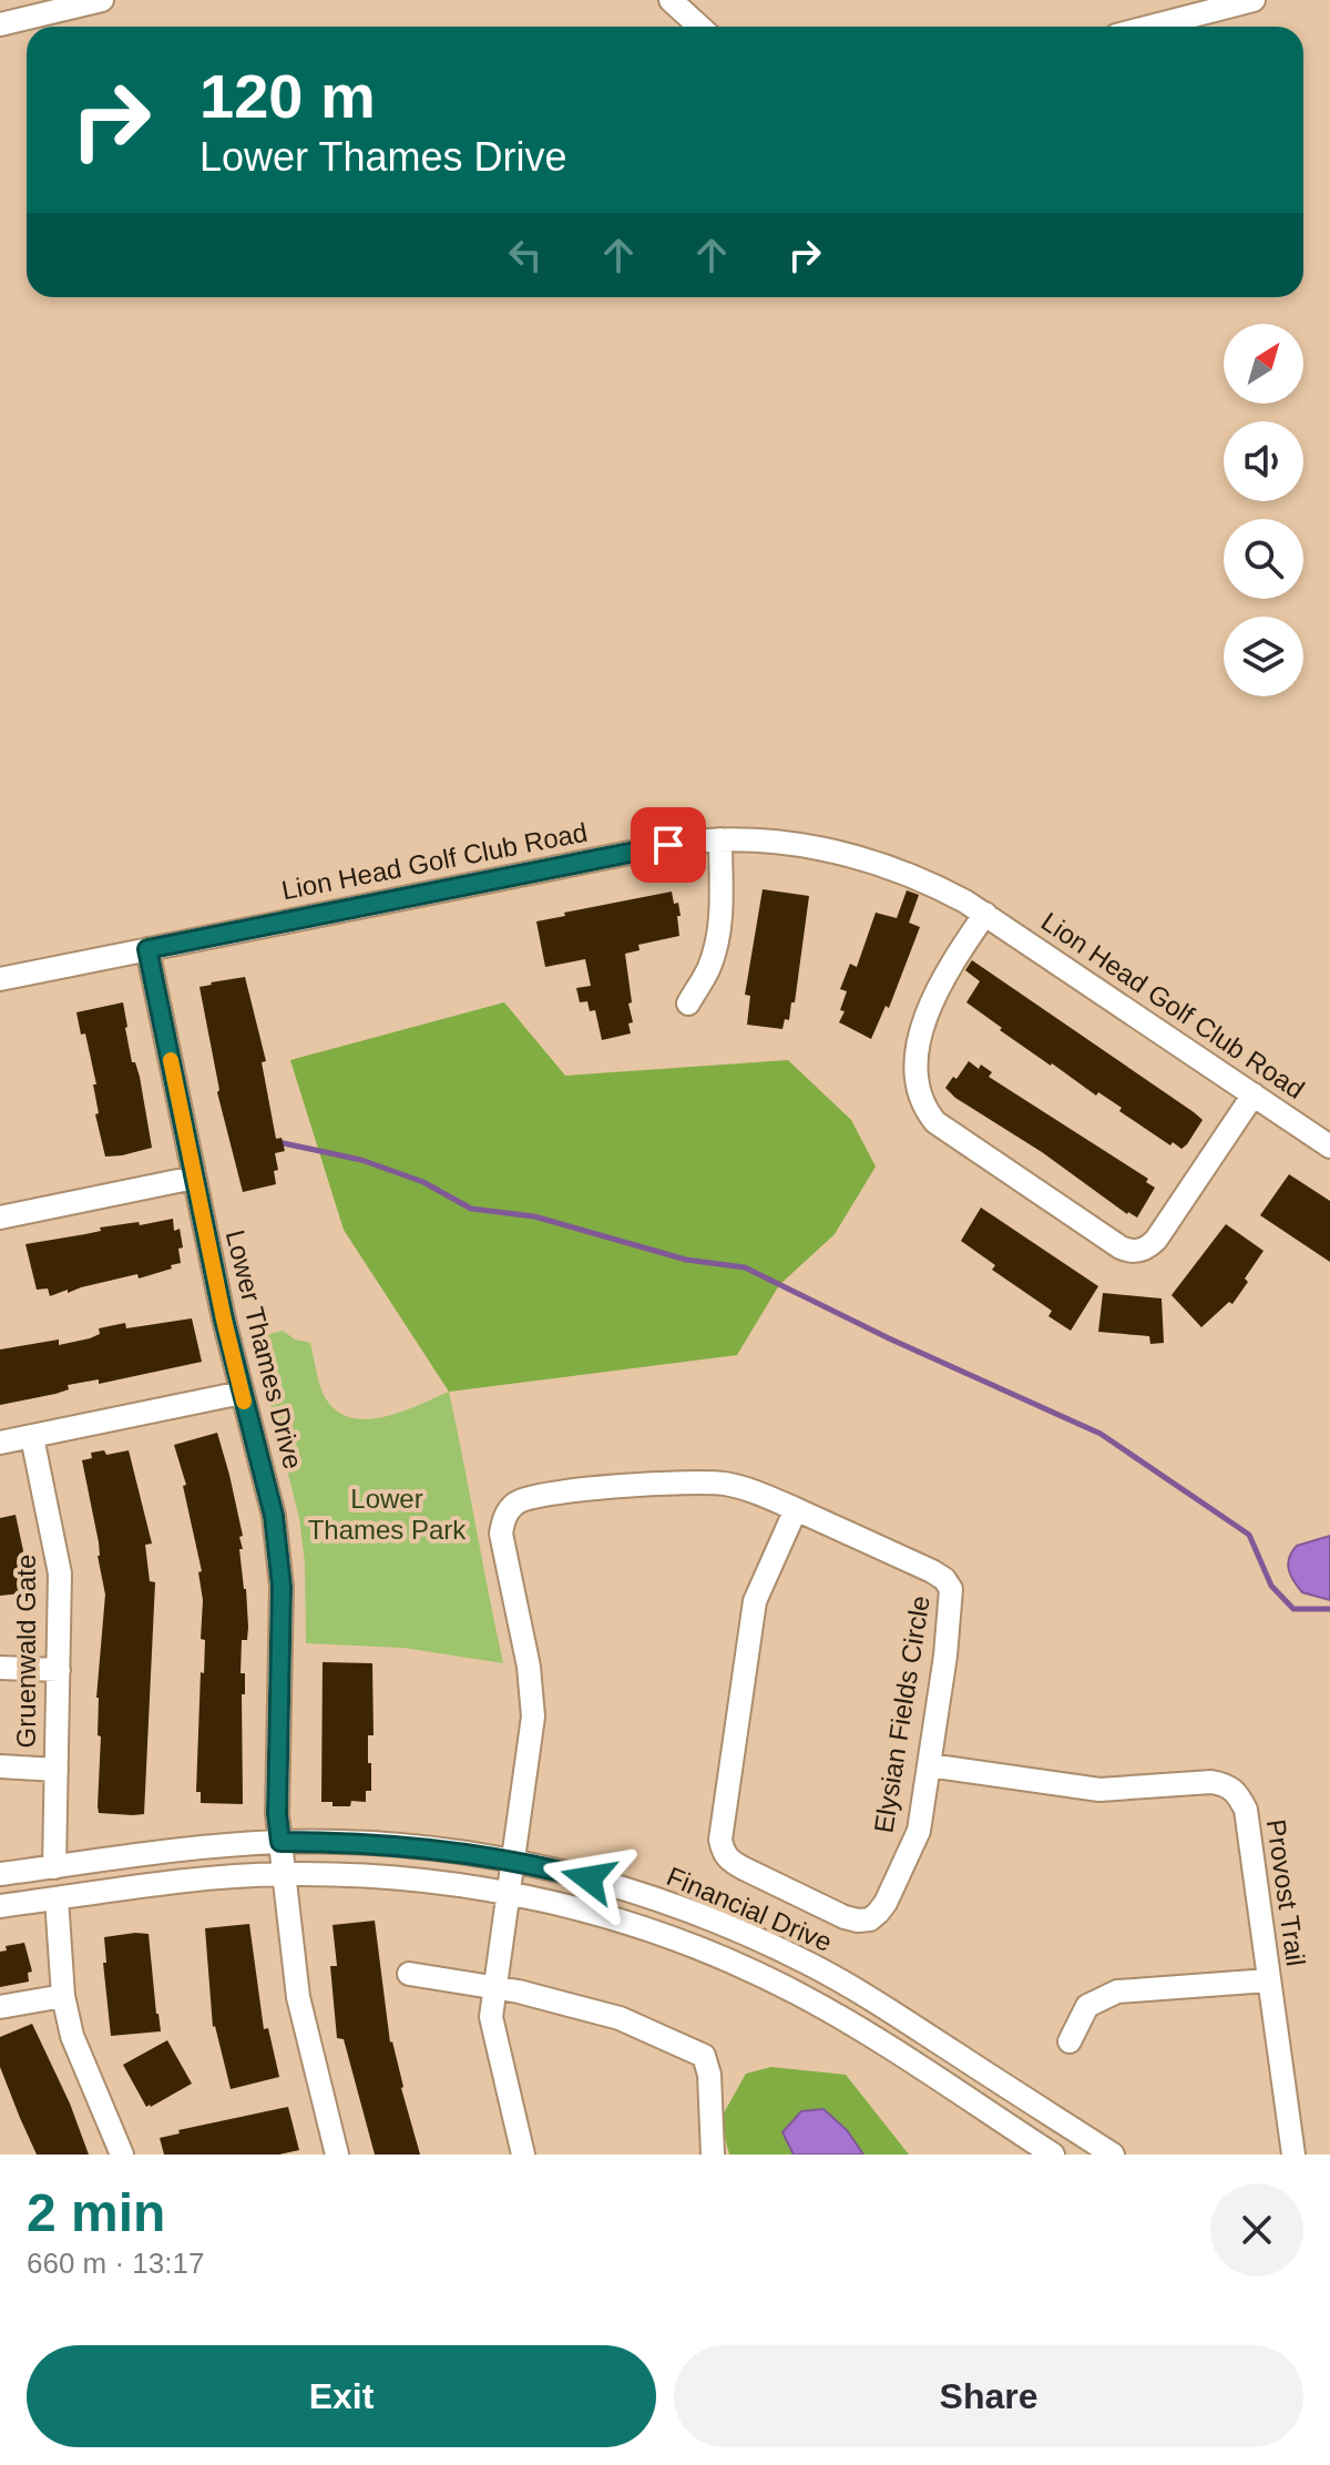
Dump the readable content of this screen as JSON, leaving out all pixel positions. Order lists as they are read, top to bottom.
{
  "streets": {
    "street": [
      "Lion Head Golf Club Road",
      "Lower Thames Drive",
      "Gruenwald Gate",
      "Elysian Fields Circle",
      "Provost Trail",
      "Financial Drive"
    ]
  },
  "crossings": [
    ["Lion Head Golf Club Road", "Lower Thames Drive"],
    ["Lower Thames Drive", "Financial Drive"],
    ["Gruenwald Gate", "Financial Drive"],
    ["Elysian Fields Circle", "Provost Trail"],
    ["Elysian Fields Circle", "Financial Drive"]
  ],
  "parks": ["Lower Thames Park"],
  "north": "top right",
  "page": {
    "turn": ["120 m", "Lower Thames Drive"],
    "heading": ["2 min", "660 m · 13:17"],
    "buttons": ["Exit", "Share"]
  }
}
